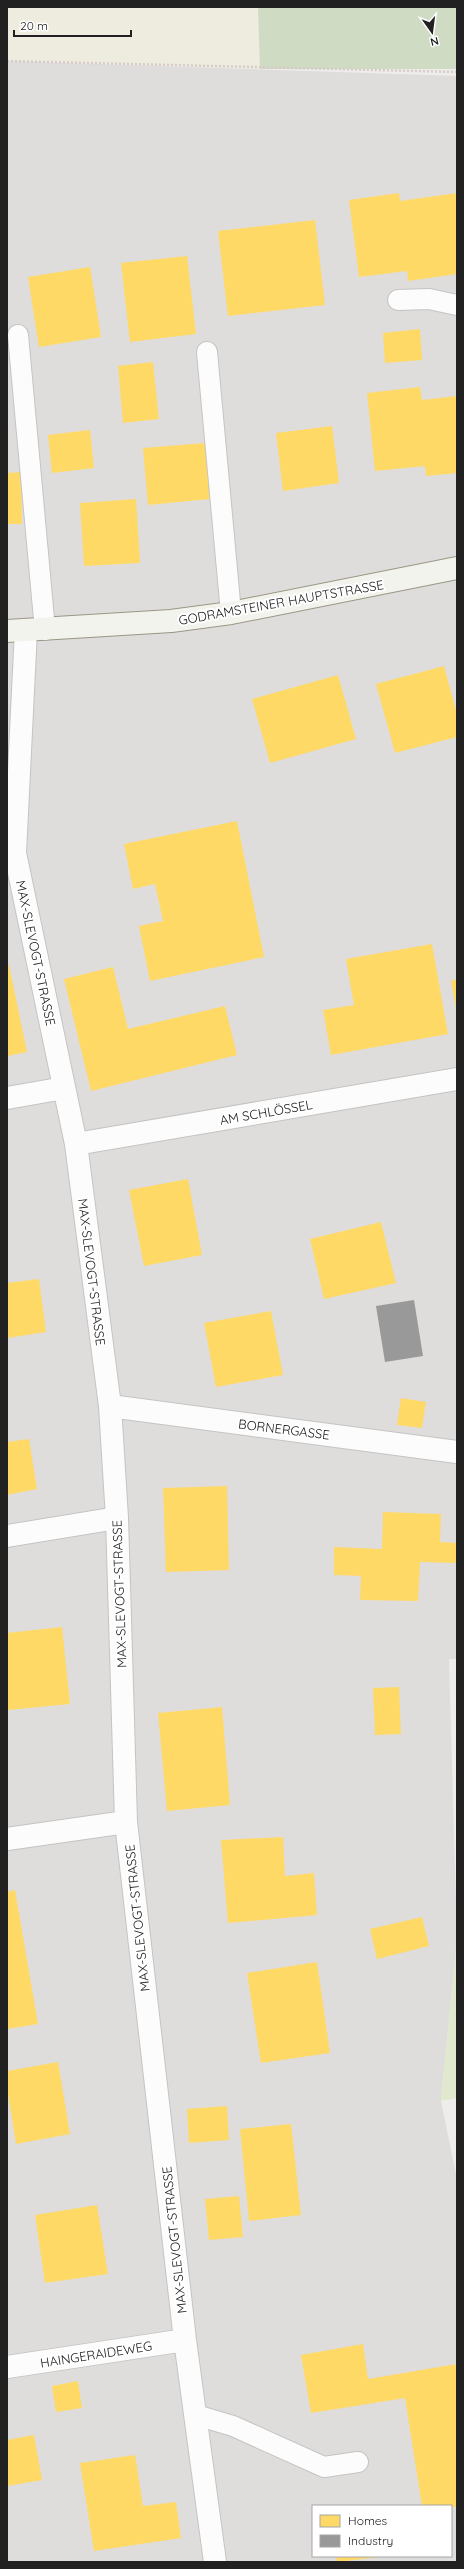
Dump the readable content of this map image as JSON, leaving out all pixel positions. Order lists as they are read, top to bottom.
{
  "streets": {
    "street": [
      "GODRAMSTEINER HAUPTSTRASSE",
      "MAX-SLEVOGT-STRASSE",
      "AM SCHLÖSSEL",
      "BORNERGASSE",
      "HAINGERAIDEWEG"
    ]
  },
  "crossings": [
    ["GODRAMSTEINER HAUPTSTRASSE", "MAX-SLEVOGT-STRASSE"],
    ["MAX-SLEVOGT-STRASSE", "AM SCHLÖSSEL"],
    ["MAX-SLEVOGT-STRASSE", "BORNERGASSE"],
    ["MAX-SLEVOGT-STRASSE", "HAINGERAIDEWEG"]
  ],
  "legend": ["Homes", "Industry"],
  "scale_bar": "20 m",
  "north": "bottom"
}
